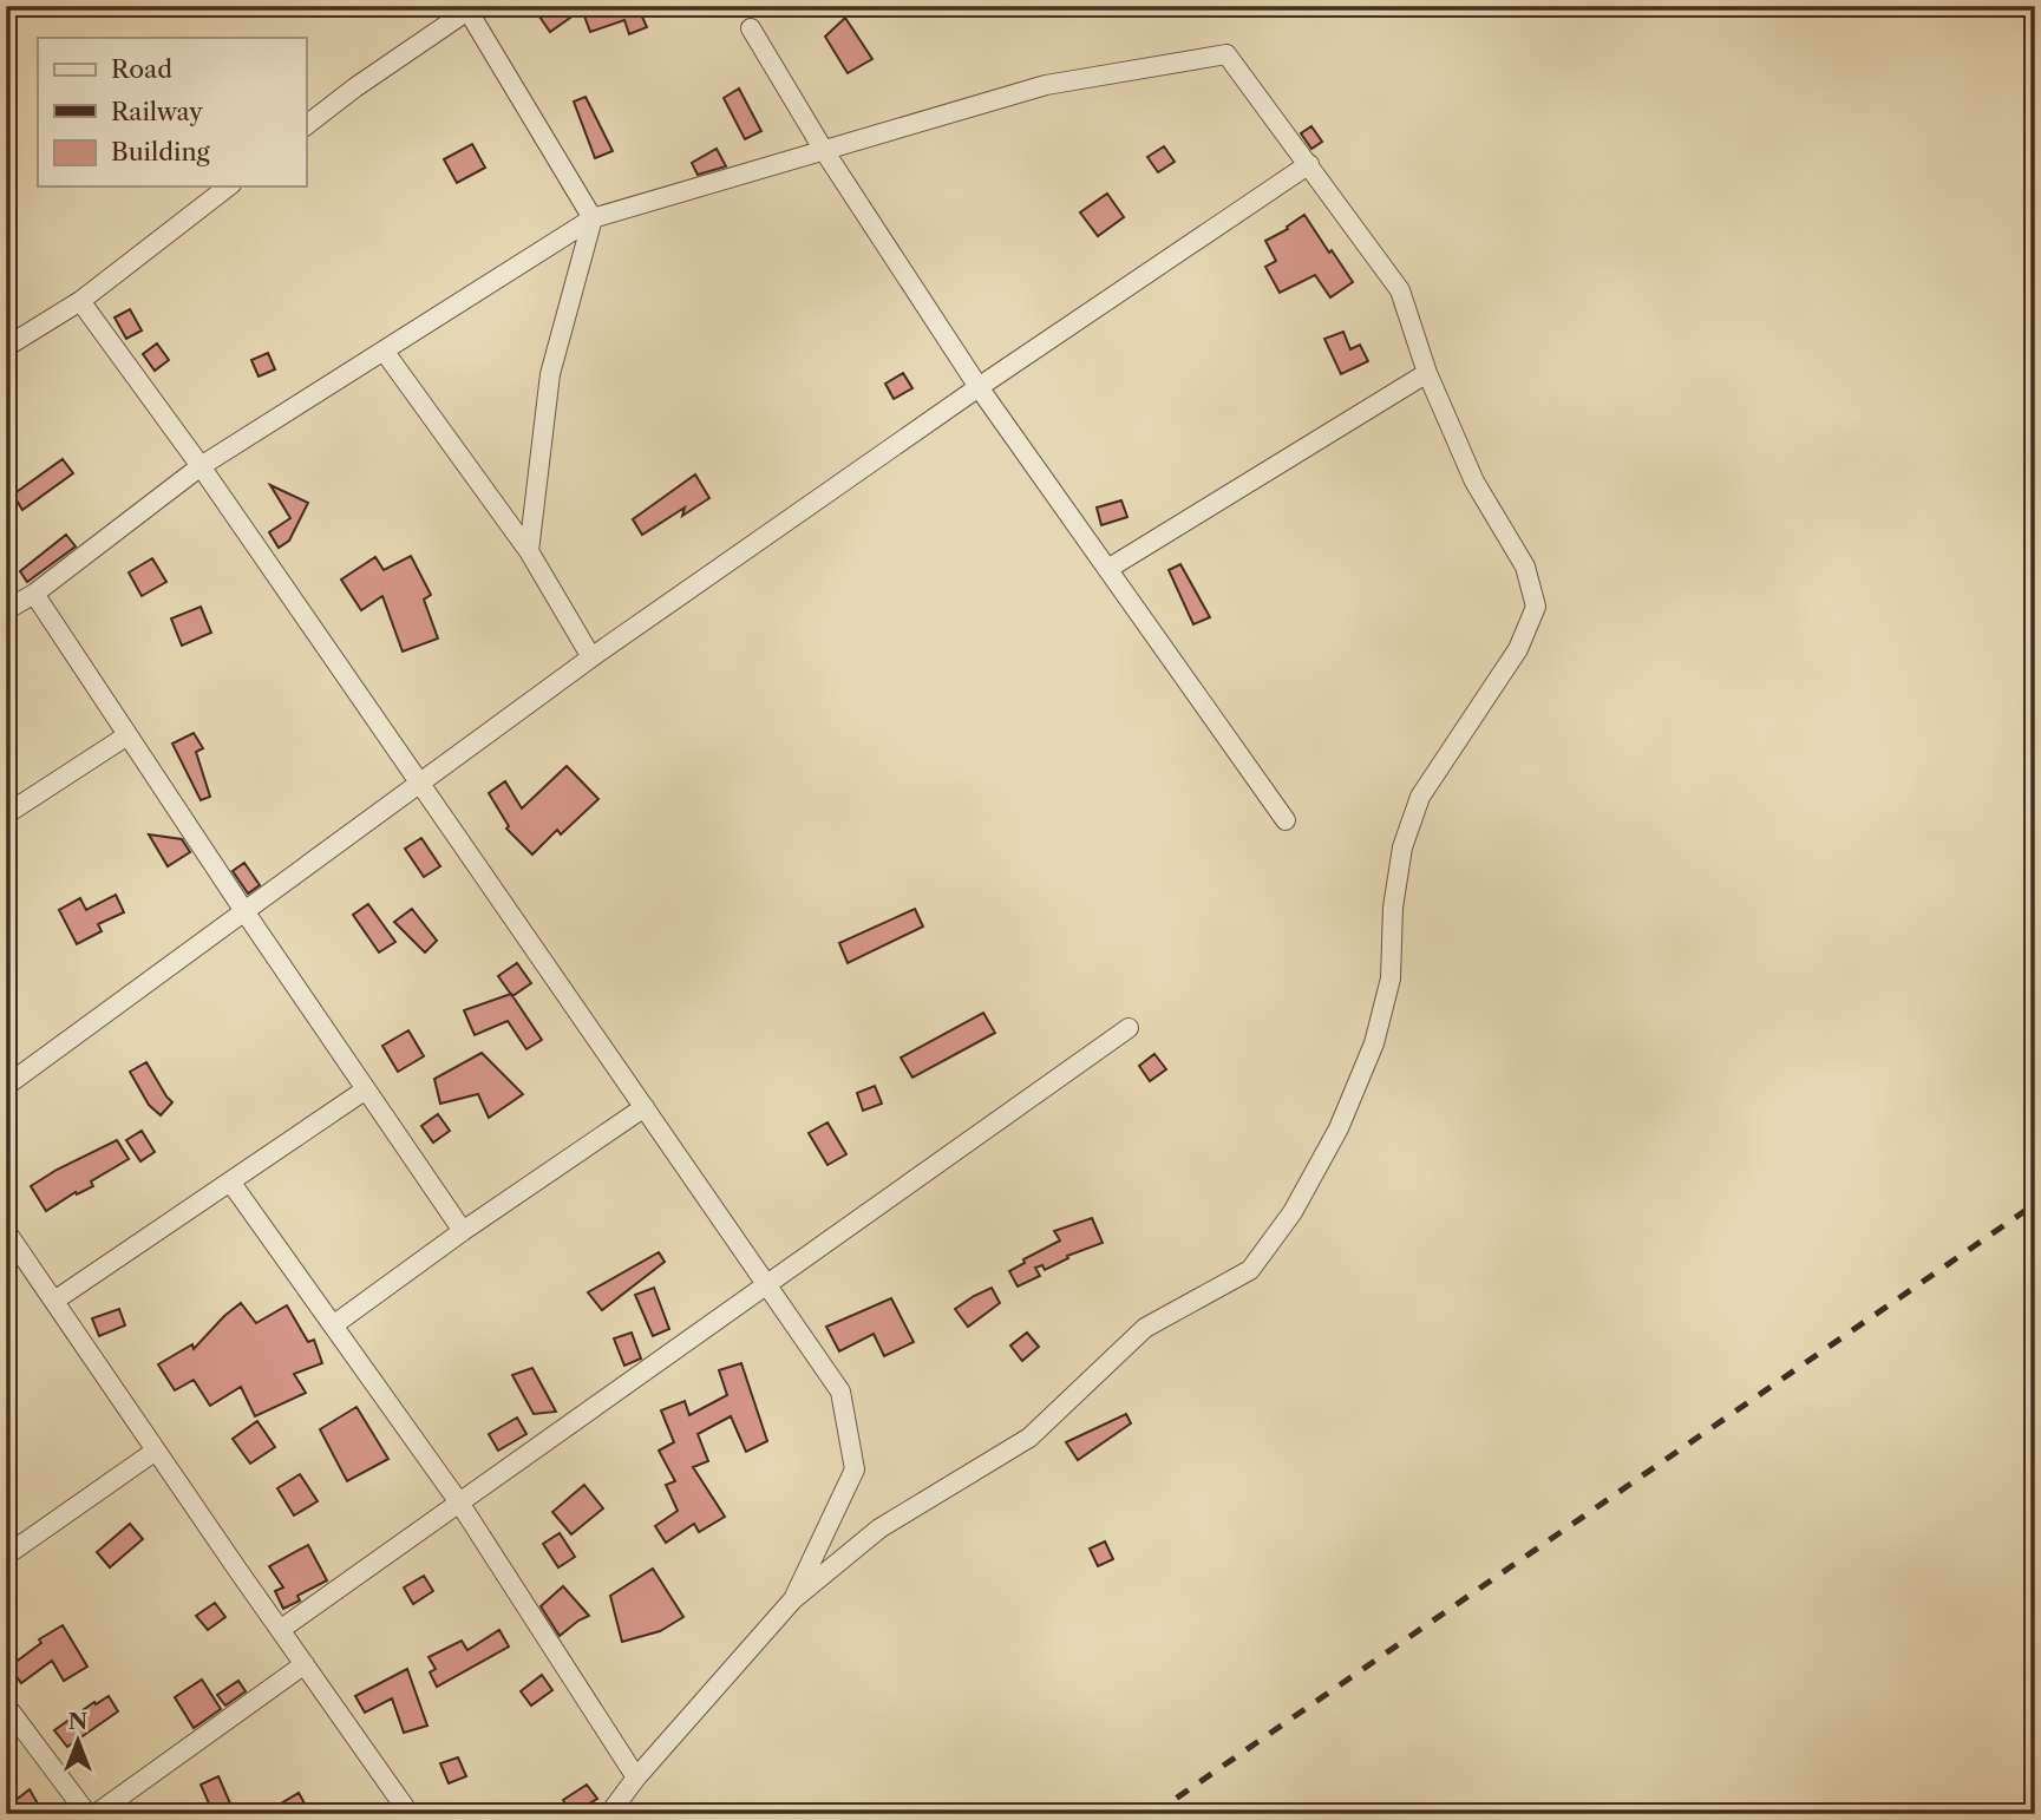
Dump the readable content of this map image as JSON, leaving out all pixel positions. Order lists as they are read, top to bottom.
{
  "legend": ["Road", "Railway", "Building"],
  "north": "top"
}
